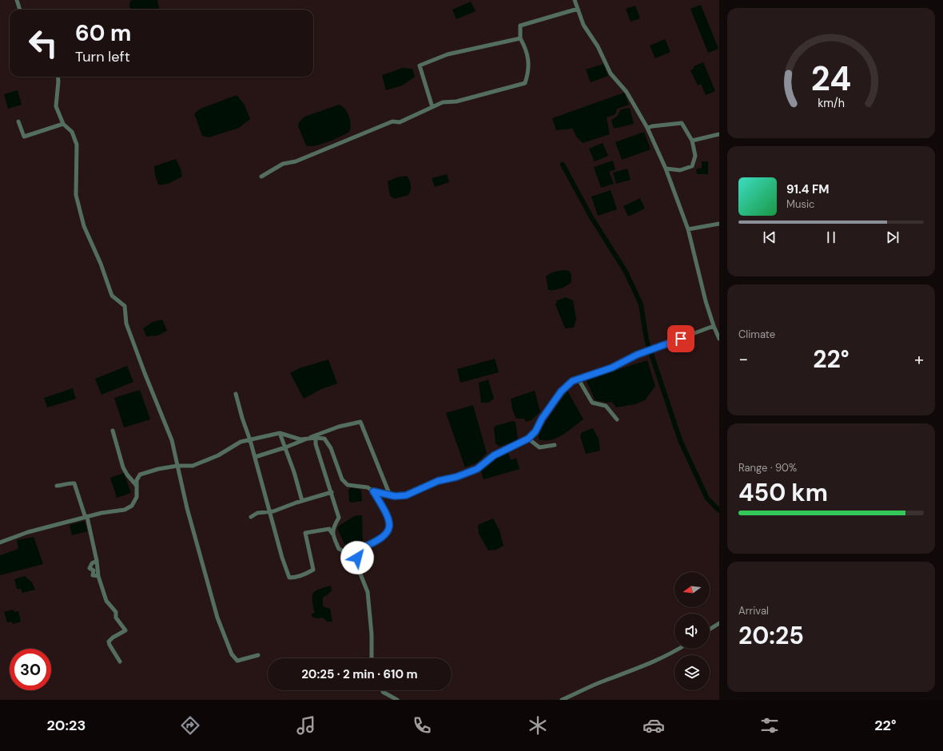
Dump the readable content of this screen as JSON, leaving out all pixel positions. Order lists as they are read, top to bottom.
{
  "north": "left",
  "page": {
    "turn": ["60 m", "Turn left"],
    "song": ["91.4 FM", "Music"],
    "tile": [
      "Climate",
      ["Range · 90%", "450 km"],
      ["Arrival", "20:25"]
    ],
    "heat": ["−", "22°", "+"],
    "limit": "30",
    "trip": "20:25 · 2 min · 610 m",
    "tabs": ["20:23", "22°"],
    "gauge": ["24", "km/h"]
  }
}
